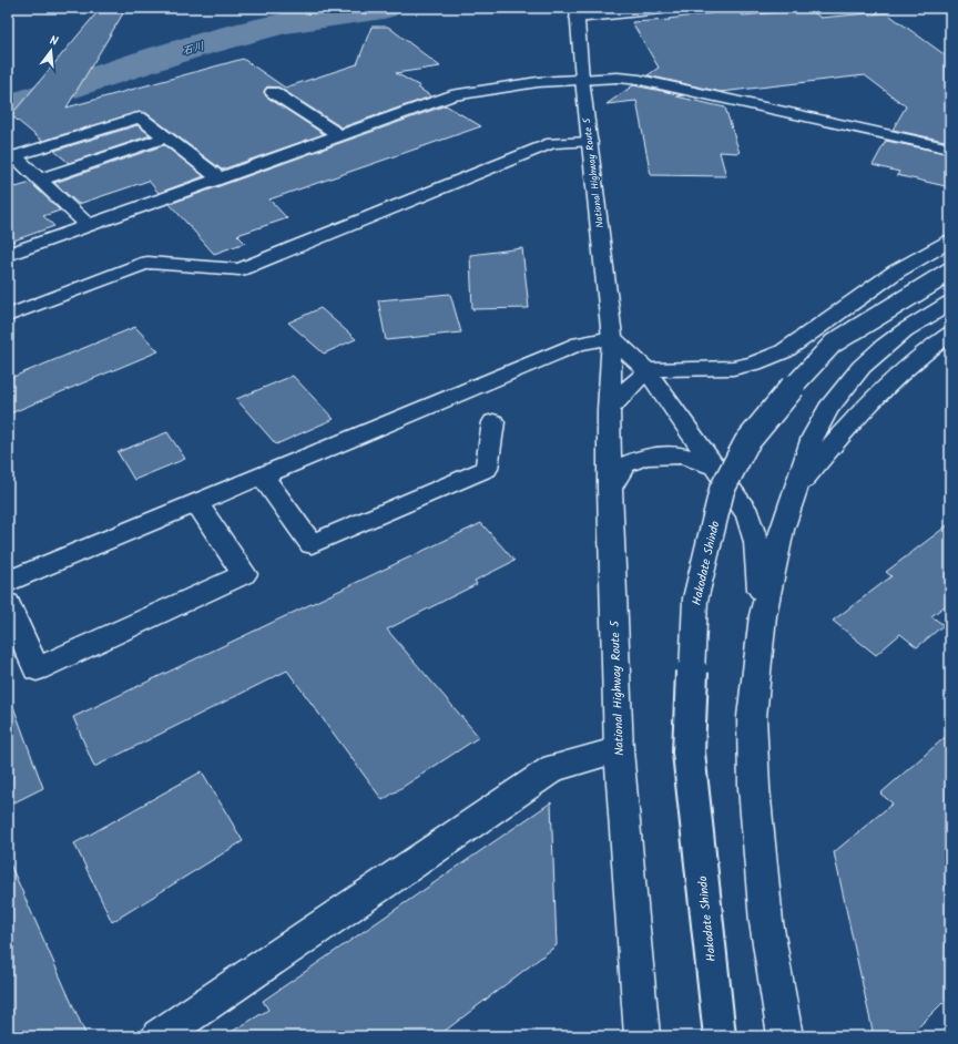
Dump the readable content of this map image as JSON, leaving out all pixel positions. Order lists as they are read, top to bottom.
{
  "streets": {
    "main road": ["National Highway Route 5", "Hakodate Shindo"]
  },
  "water": ["石川"],
  "north": "top"
}
